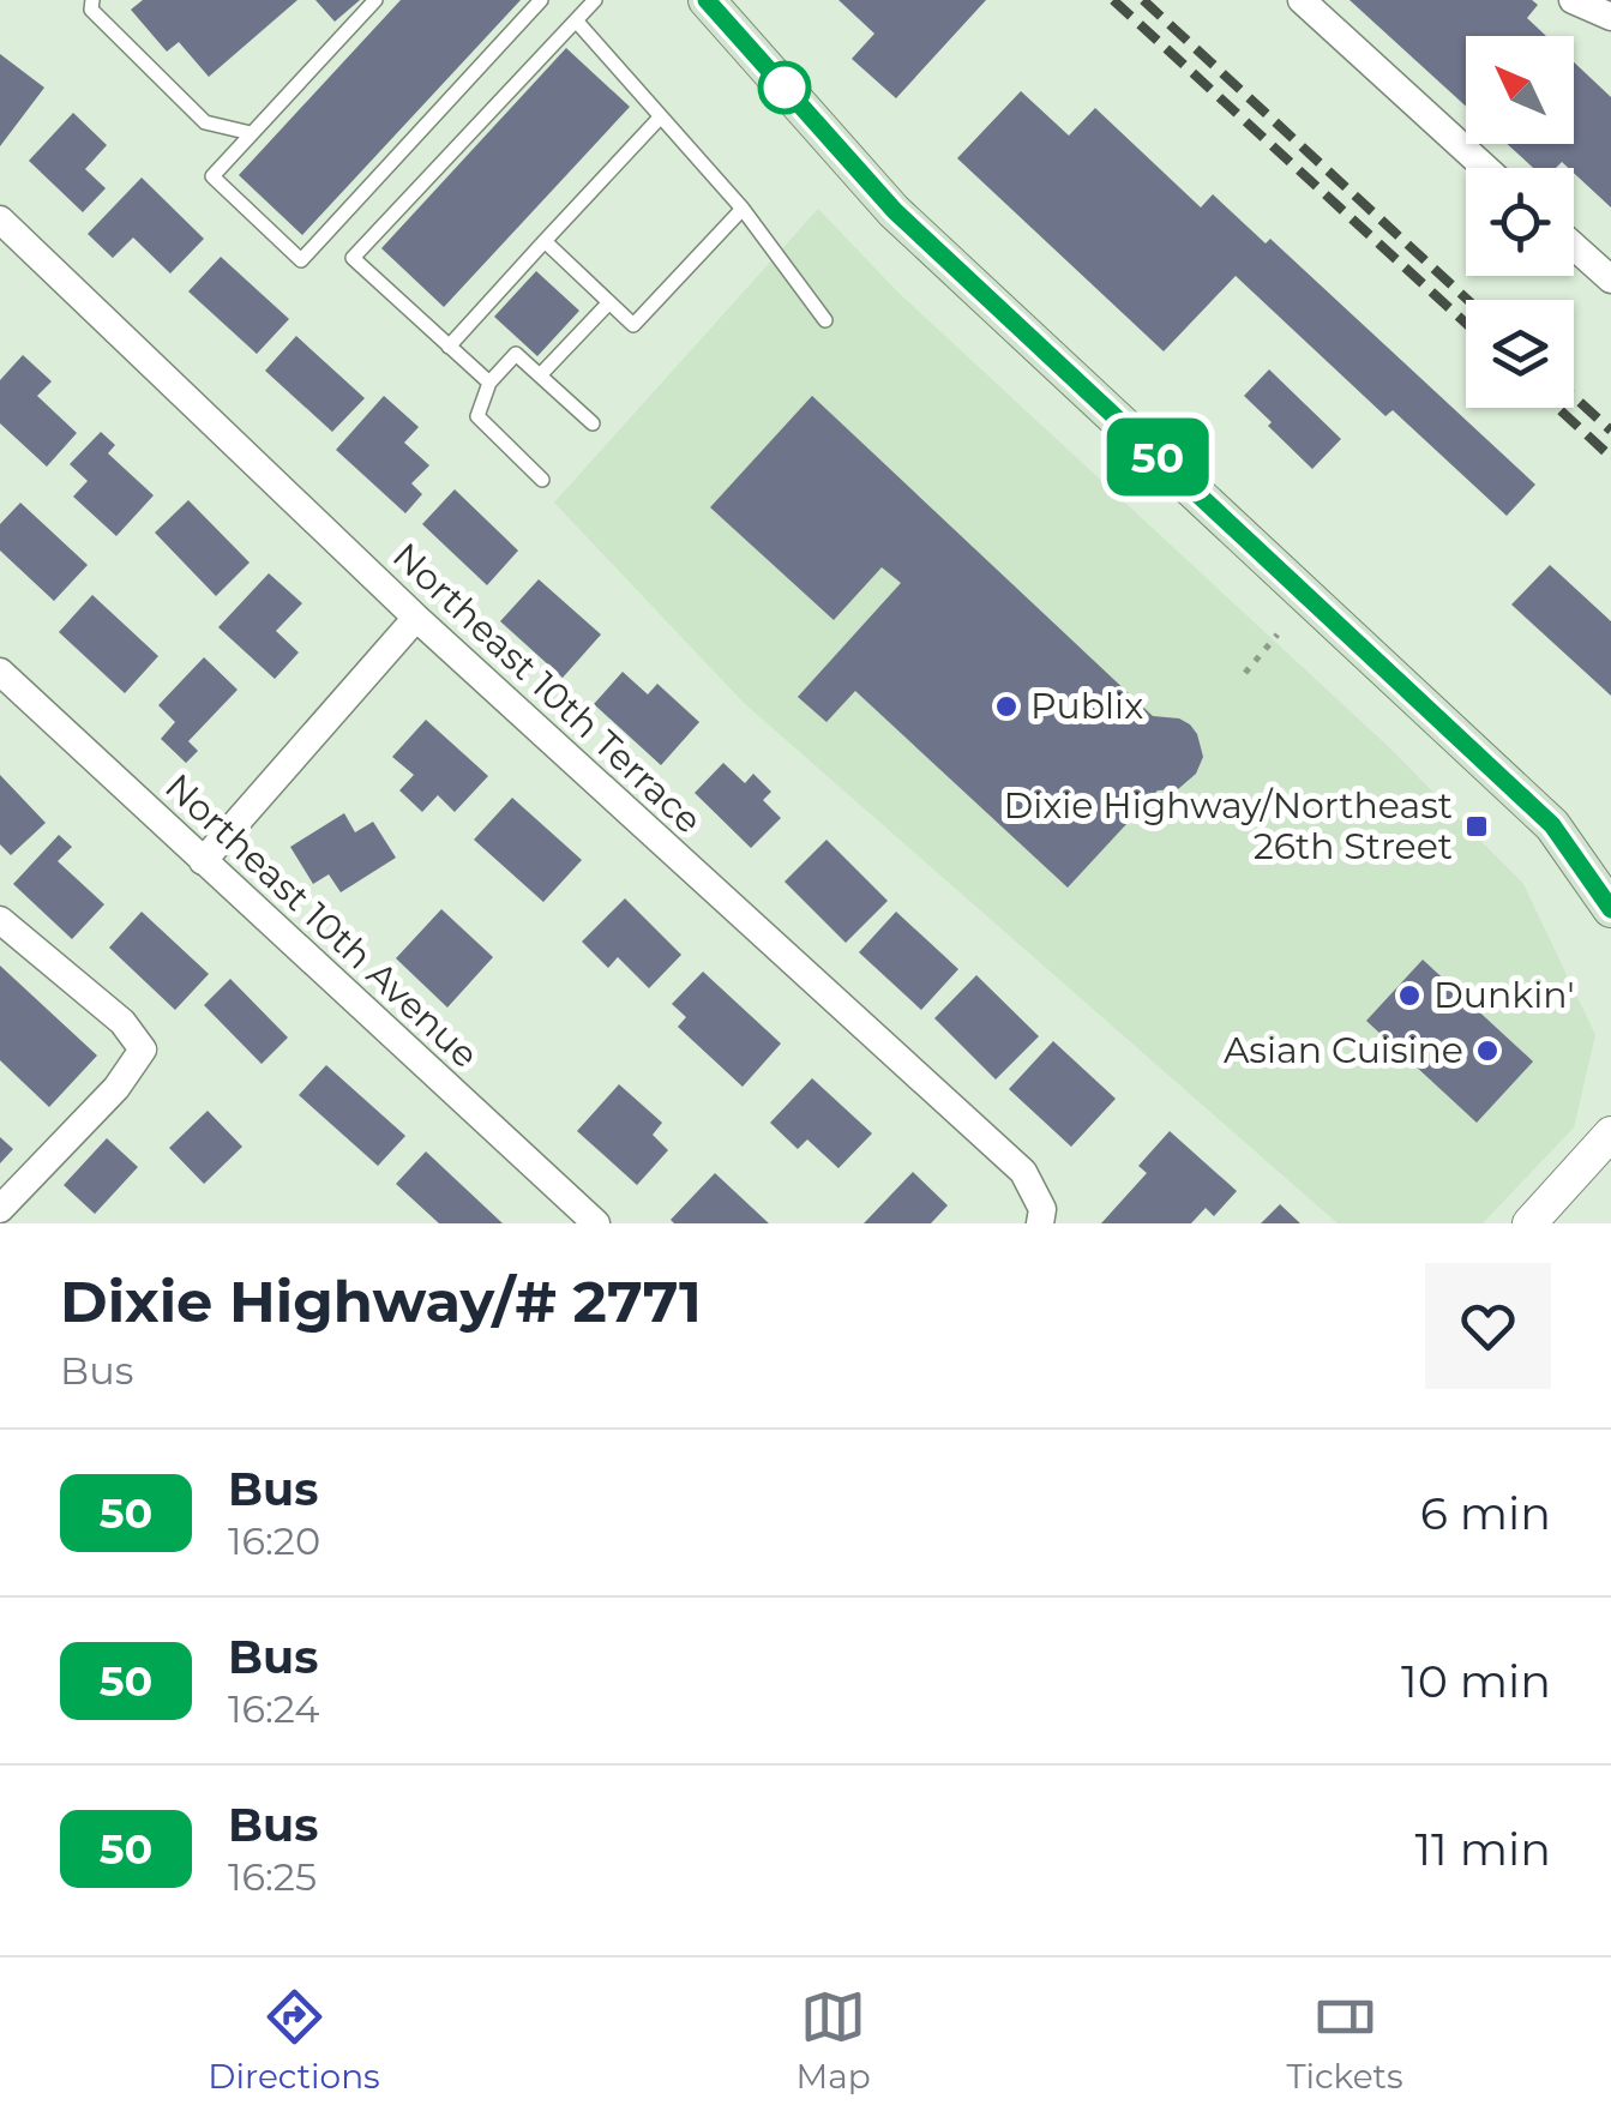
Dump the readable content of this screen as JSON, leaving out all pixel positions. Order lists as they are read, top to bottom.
{
  "streets": {
    "street": ["Northeast 10th Terrace", "Northeast 10th Avenue"]
  },
  "places": {
    "other": ["Publix", "Dunkin'", "Asian Cuisine"],
    "transit": ["Dixie Highway/Northeast 26th Street"]
  },
  "lines": ["bus line 50"],
  "north": "top left",
  "page": {
    "on_map": "50",
    "heading": ["Dixie Highway/# 2771", "Bus"],
    "list": [
      {
        "mark": "50",
        "name": "Bus",
        "note": "16:20",
        "value": "6 min"
      },
      {
        "mark": "50",
        "name": "Bus",
        "note": "16:24",
        "value": "10 min"
      },
      {
        "mark": "50",
        "name": "Bus",
        "note": "16:25",
        "value": "11 min"
      }
    ],
    "tabs": ["Directions", "Map", "Tickets"]
  }
}
